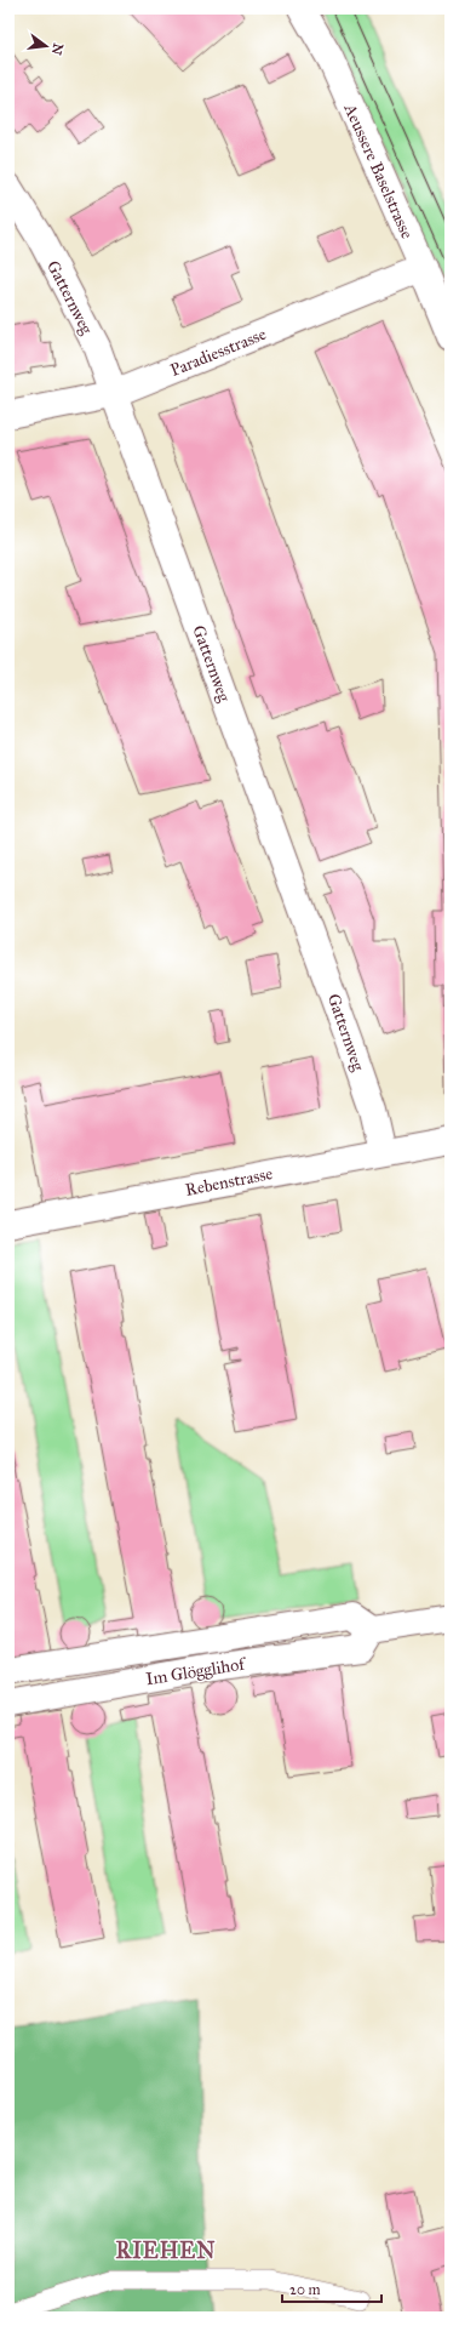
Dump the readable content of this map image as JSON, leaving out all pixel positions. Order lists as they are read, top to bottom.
{
  "streets": {
    "street": [
      "Aeussere Baselstrasse",
      "Gatternweg",
      "Paradiesstrasse",
      "Rebenstrasse",
      "Im Glögglihof"
    ]
  },
  "crossings": [
    ["Aeussere Baselstrasse", "Paradiesstrasse"],
    ["Gatternweg", "Paradiesstrasse"],
    ["Gatternweg", "Rebenstrasse"]
  ],
  "districts": ["RIEHEN"],
  "scale_bar": "20 m",
  "north": "right"
}
